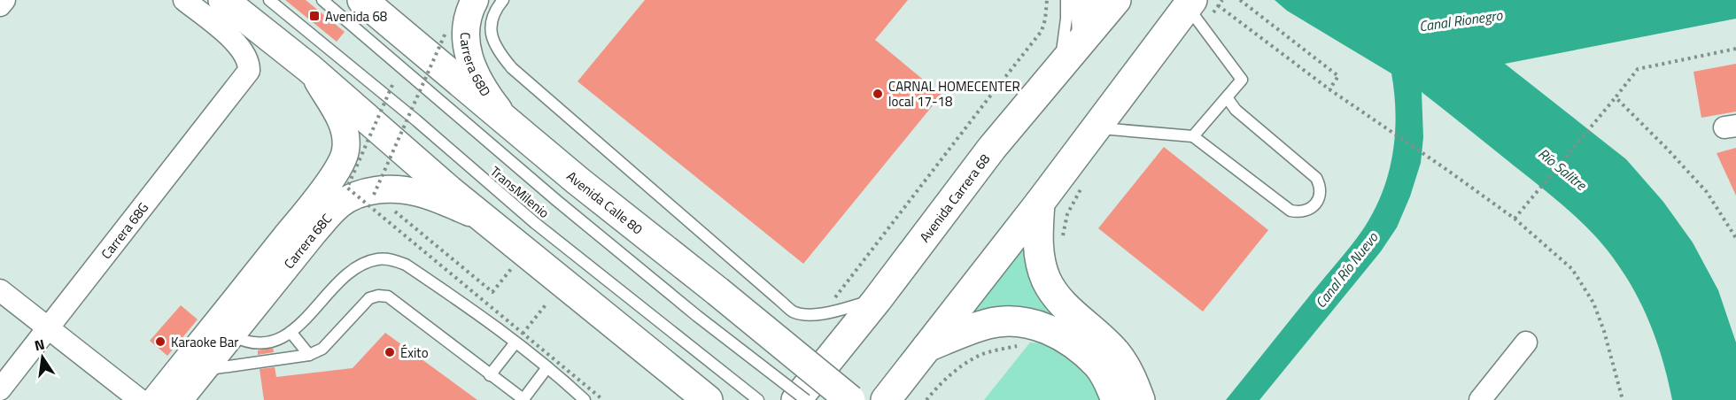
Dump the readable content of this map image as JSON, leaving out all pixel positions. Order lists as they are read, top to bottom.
{
  "streets": {
    "main road": ["Avenida Carrera 68", "Avenida Calle 80"],
    "street": ["Carrera 68D", "Carrera 68G", "Carrera 68C"],
    "lane": ["TransMilenio"]
  },
  "crossings": [
    ["Carrera 68D", "Avenida Calle 80"]
  ],
  "water": ["Canal Rionegro", "Río Salitre", "Canal Río Nuevo"],
  "places": {
    "transit": ["Avenida 68"],
    "other": ["CARNAL HOMECENTER local 17-18", "Karaoke Bar", "Éxito"]
  },
  "north": "top"
}
